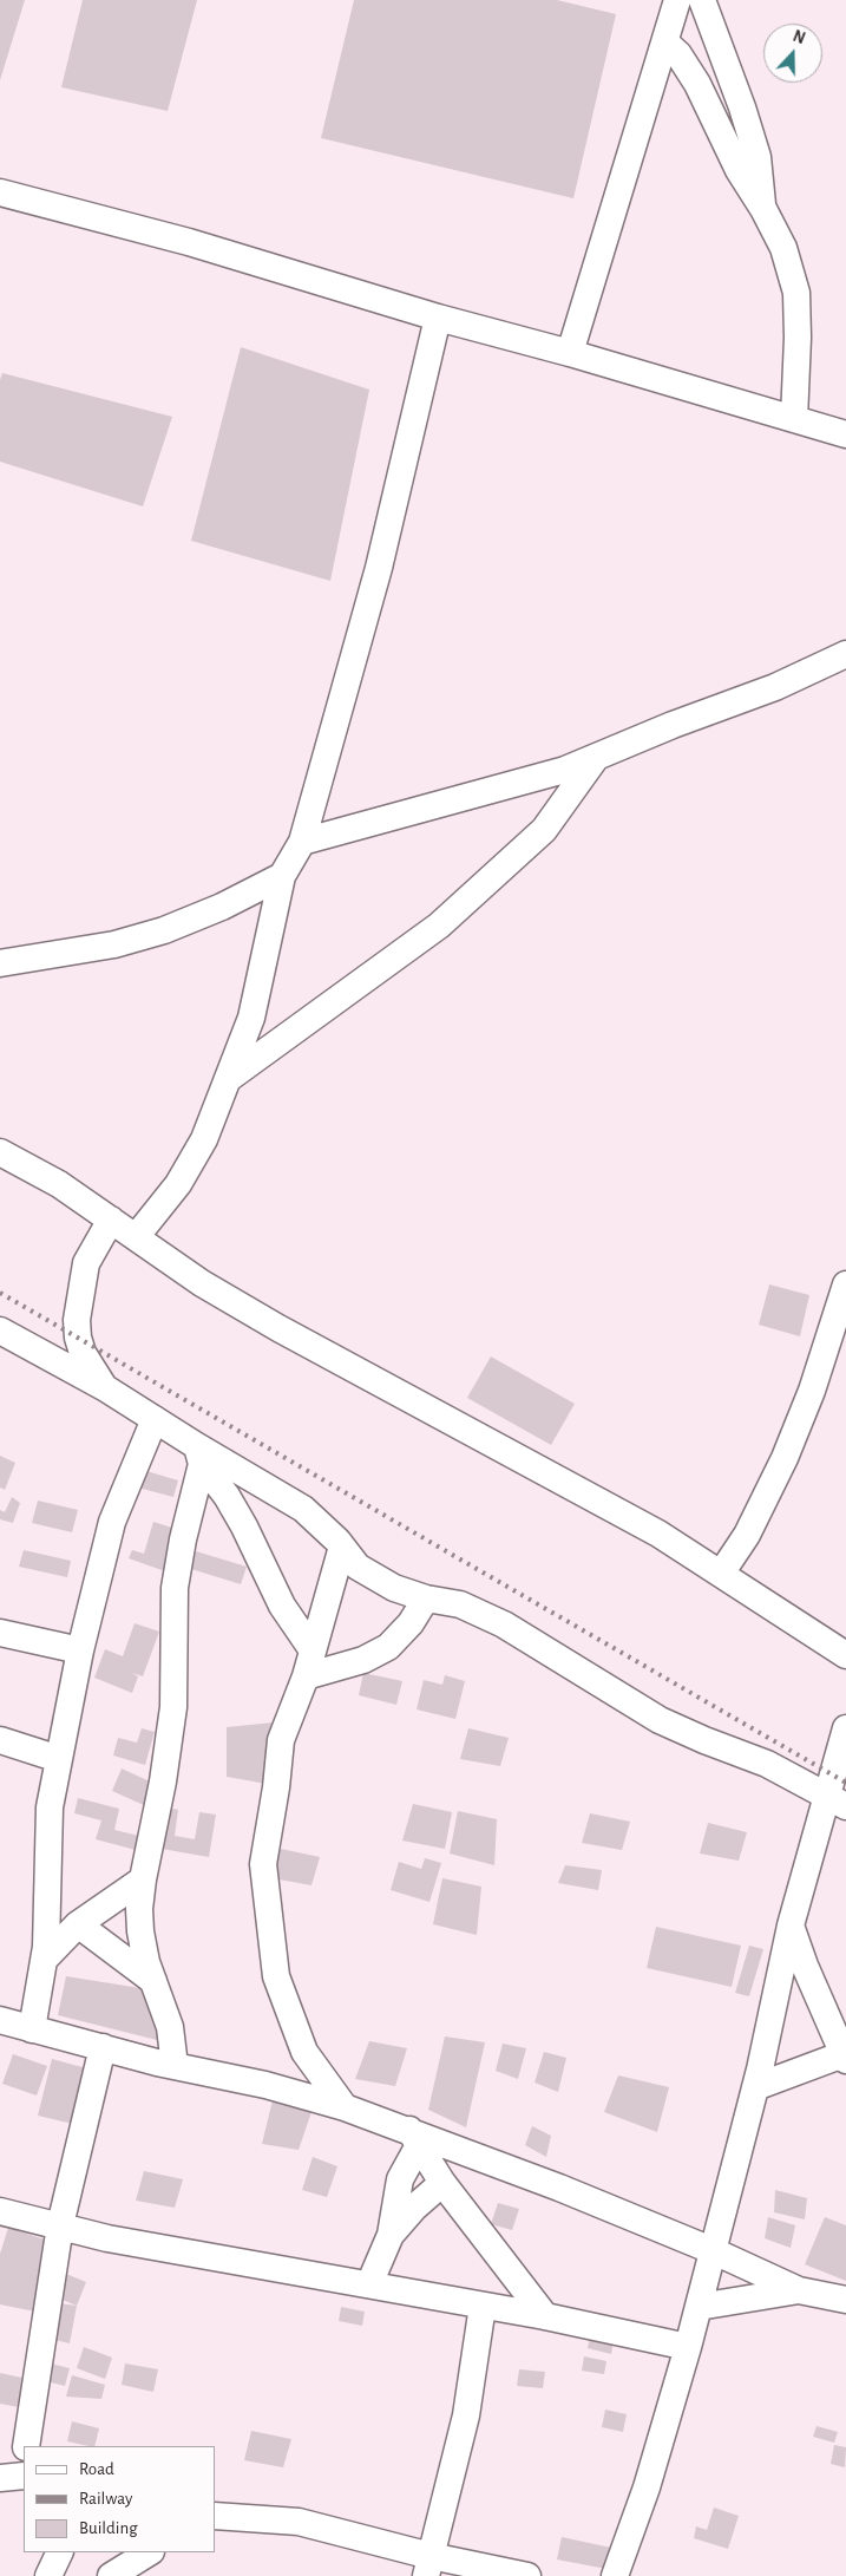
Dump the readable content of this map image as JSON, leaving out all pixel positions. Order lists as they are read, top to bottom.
{
  "legend": ["Road", "Railway", "Building"],
  "north": "top"
}
